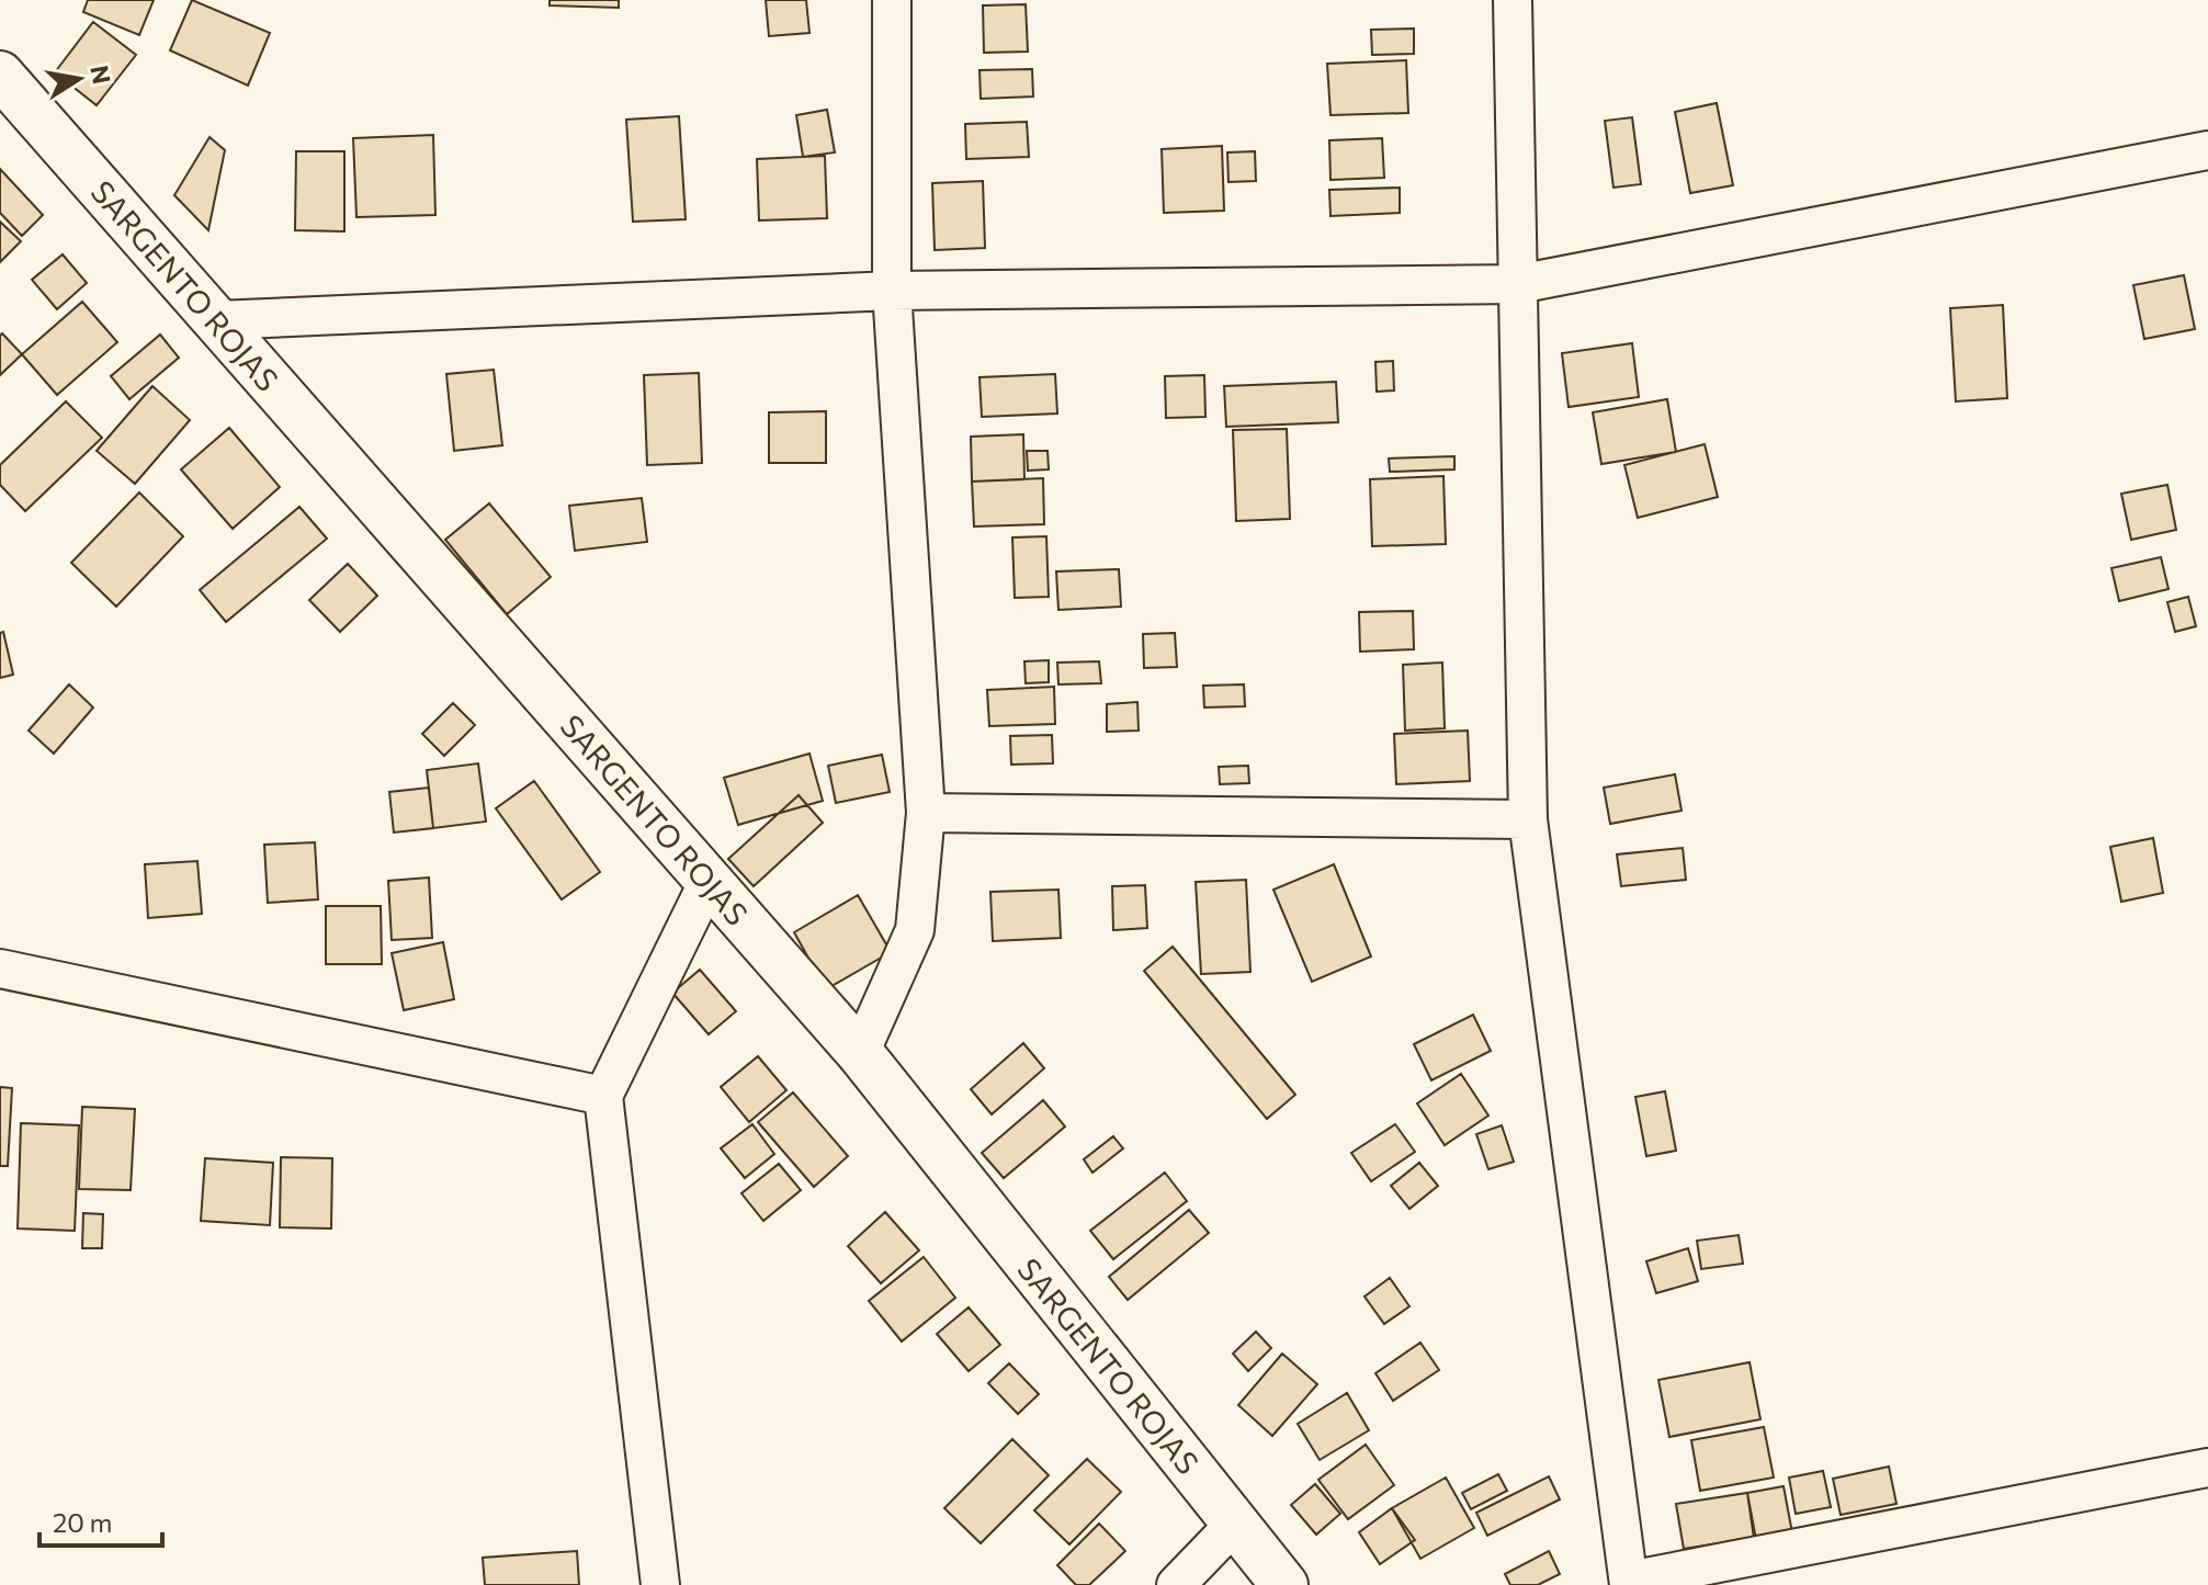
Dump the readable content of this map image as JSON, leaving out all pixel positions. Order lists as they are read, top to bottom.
{
  "streets": {
    "street": ["SARGENTO ROJAS"]
  },
  "scale_bar": "20 m",
  "north": "right"
}
